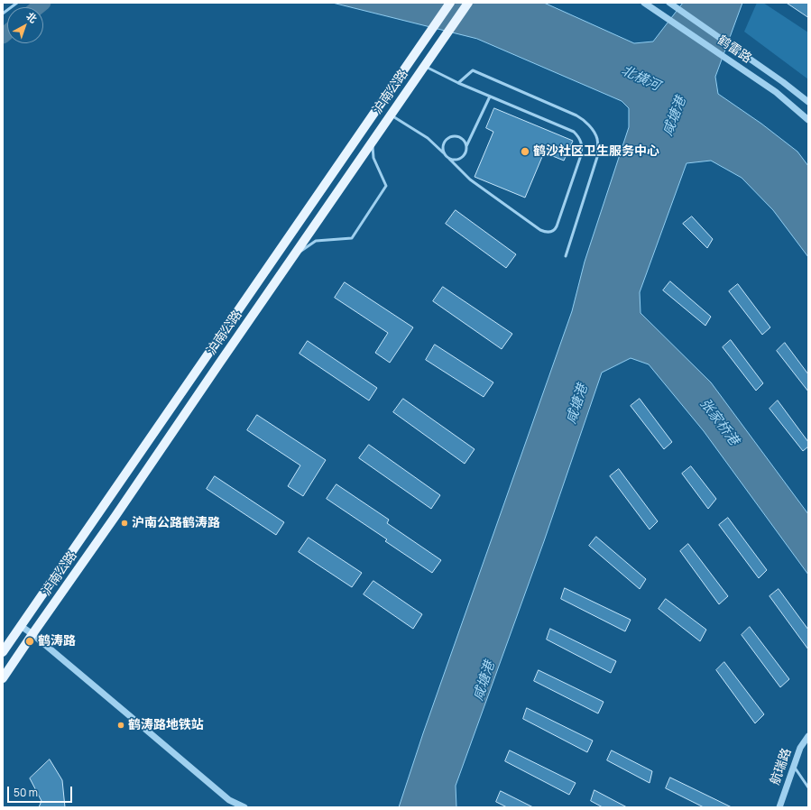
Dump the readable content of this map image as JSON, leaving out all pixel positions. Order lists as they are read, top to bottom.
{
  "streets": {
    "main road": ["沪南公路"],
    "street": ["鹤雷路", "航瑞路"]
  },
  "water": ["北横河", "咸塘港", "张家桥港"],
  "places": [
    "鹤沙社区卫生服务中心",
    "沪南公路鹤涛路",
    "鹤涛路",
    "鹤涛路地铁站"
  ],
  "scale_bar": "50 m",
  "north": "top right"
}
